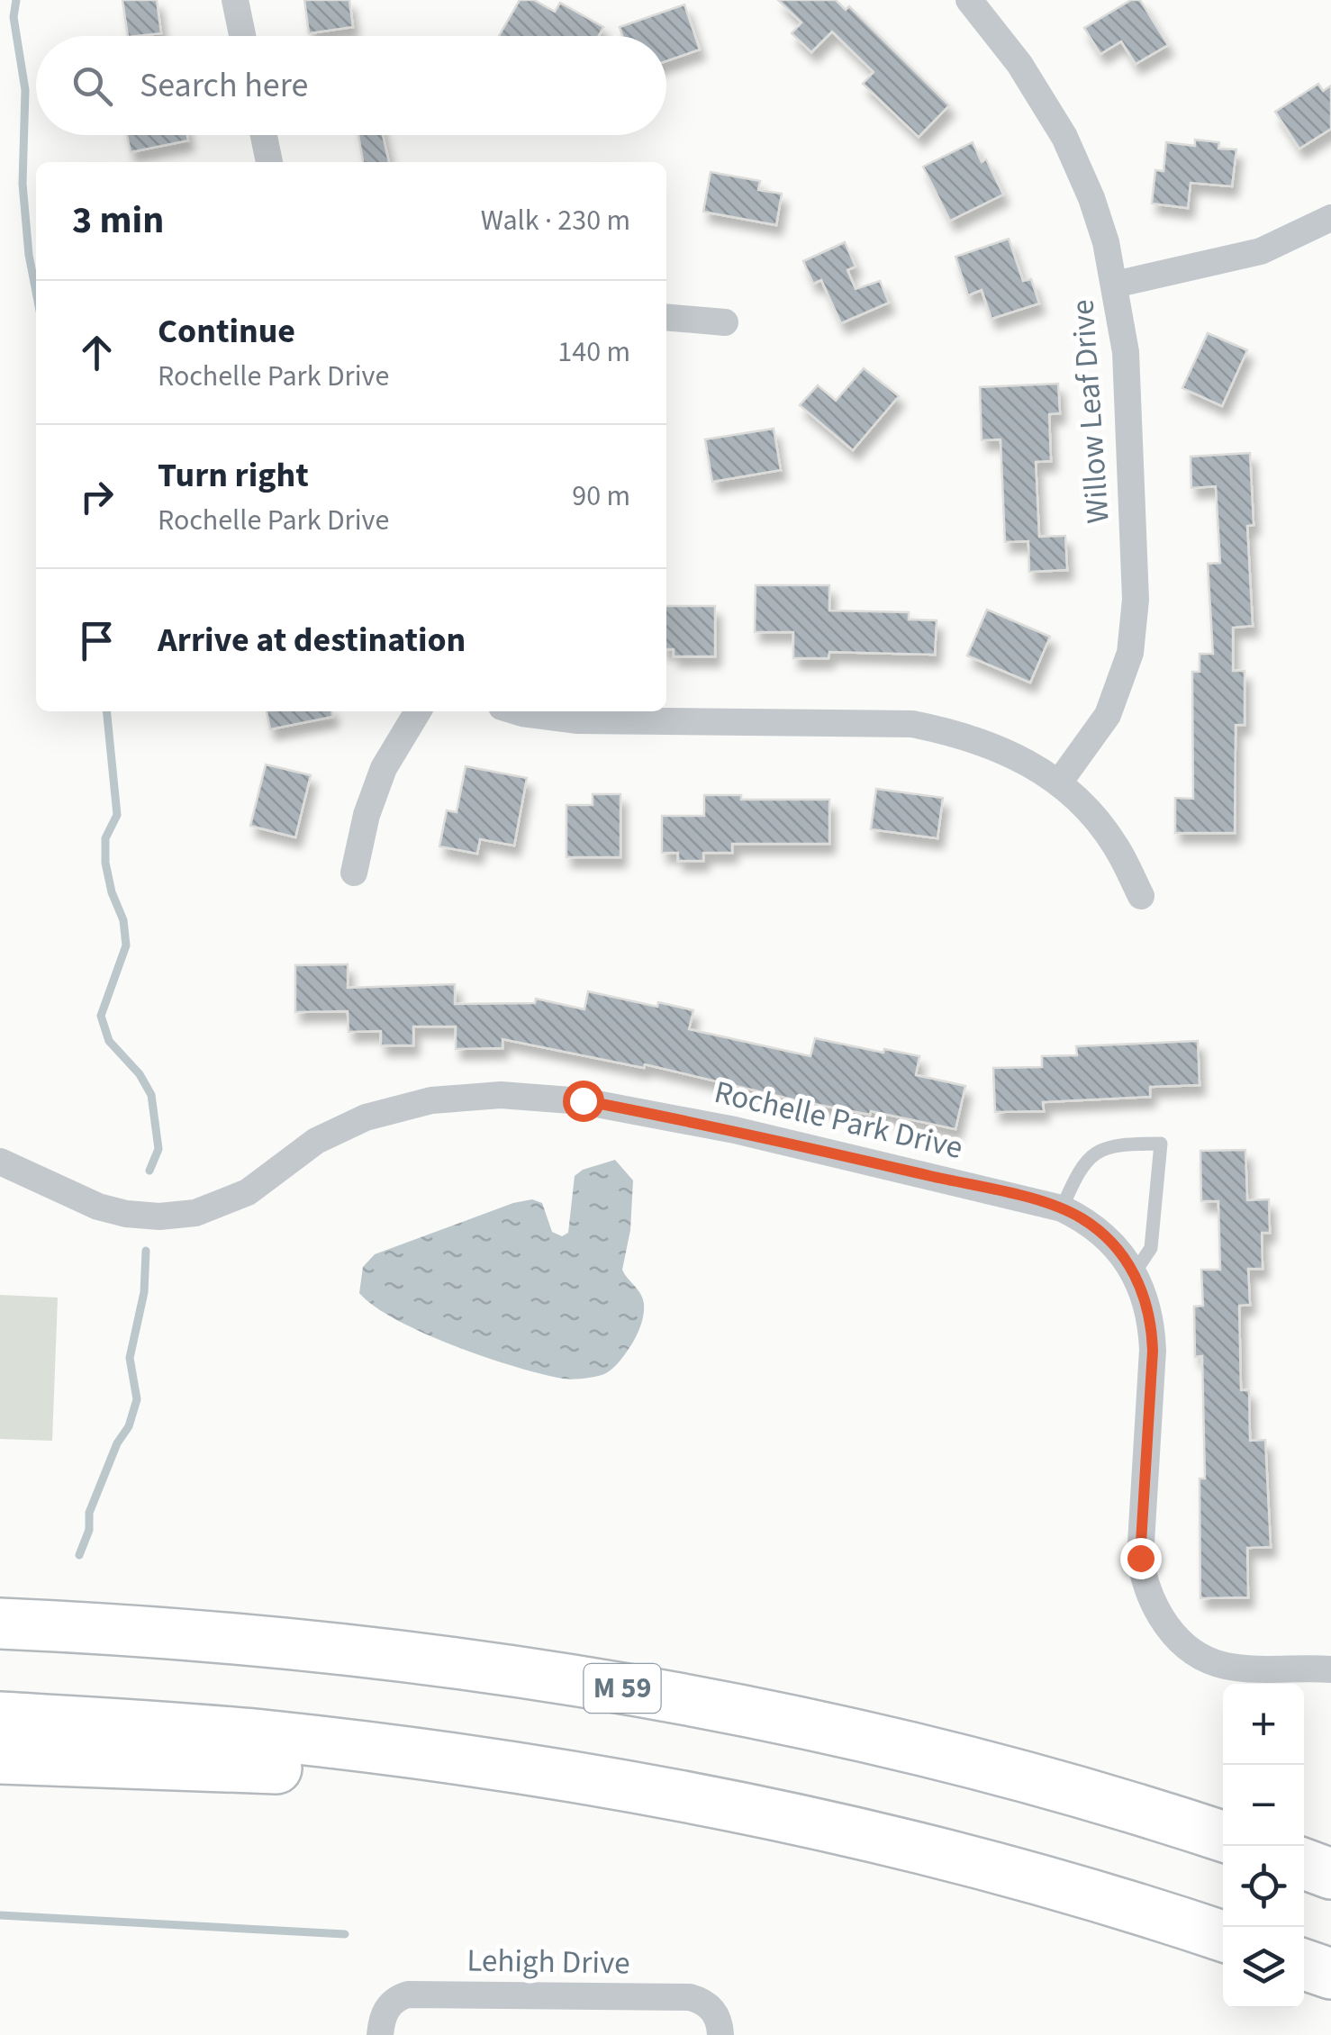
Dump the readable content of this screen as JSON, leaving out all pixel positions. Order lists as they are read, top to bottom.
{
  "streets": {
    "highway": ["M 59"],
    "street": ["Willow Leaf Drive", "Rochelle Park Drive", "Lehigh Drive"]
  },
  "page": {
    "search": "Search here",
    "heading": ["3 min", "Walk · 230 m"],
    "list": [
      ["Continue", "Rochelle Park Drive", "140 m"],
      ["Turn right", "Rochelle Park Drive", "90 m"],
      "Arrive at destination"
    ],
    "map_buttons": ["+", "−"]
  }
}
